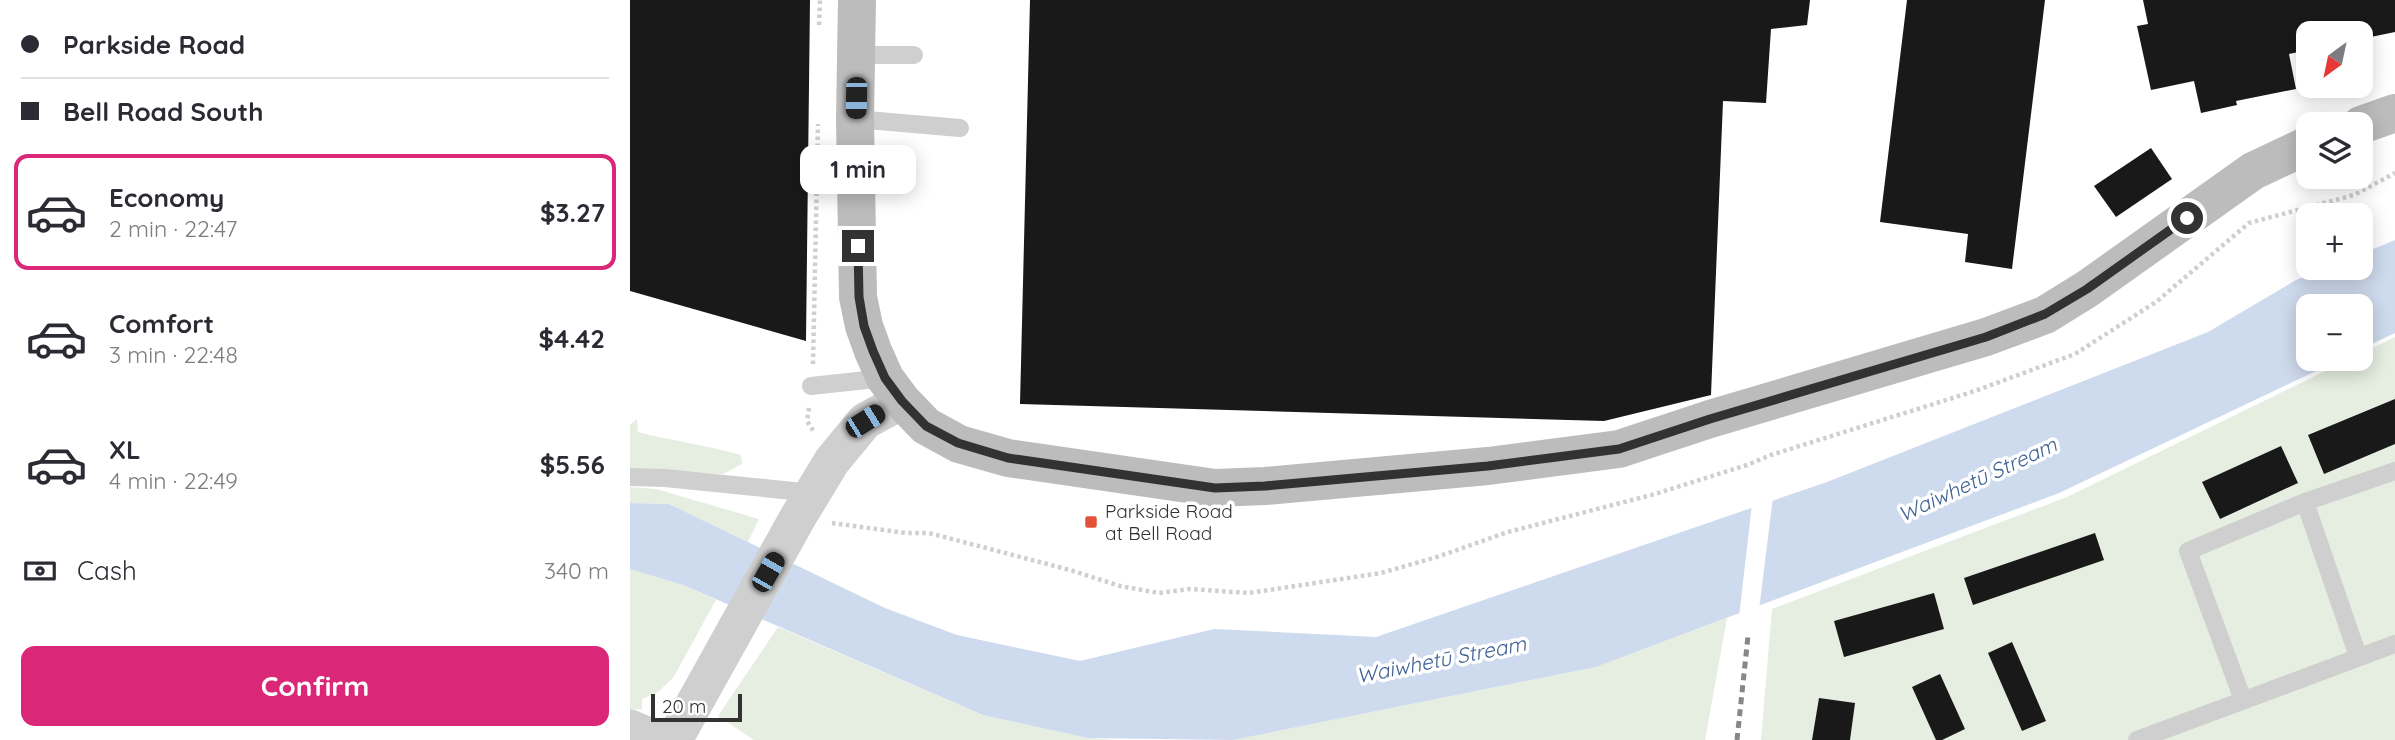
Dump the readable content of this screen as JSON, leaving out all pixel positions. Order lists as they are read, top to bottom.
{
  "water": ["Waiwhetū Stream"],
  "places": {
    "transit": ["Parkside Road at Bell Road"]
  },
  "scale_bar": "20 m",
  "north": "bottom left",
  "page": {
    "banner": ["Parkside Road", "Bell Road South"],
    "map_buttons": ["+", "−"],
    "bubble": "1 min",
    "list": [
      {
        "name": "Economy",
        "note": "2 min · 22:47",
        "value": "$3.27"
      },
      {
        "name": "Comfort",
        "note": "3 min · 22:48",
        "value": "$4.42"
      },
      {
        "name": "XL",
        "note": "4 min · 22:49",
        "value": "$5.56"
      }
    ],
    "pay": ["Cash", "340 m"],
    "buttons": "Confirm",
    "scale": "20 m"
  }
}
